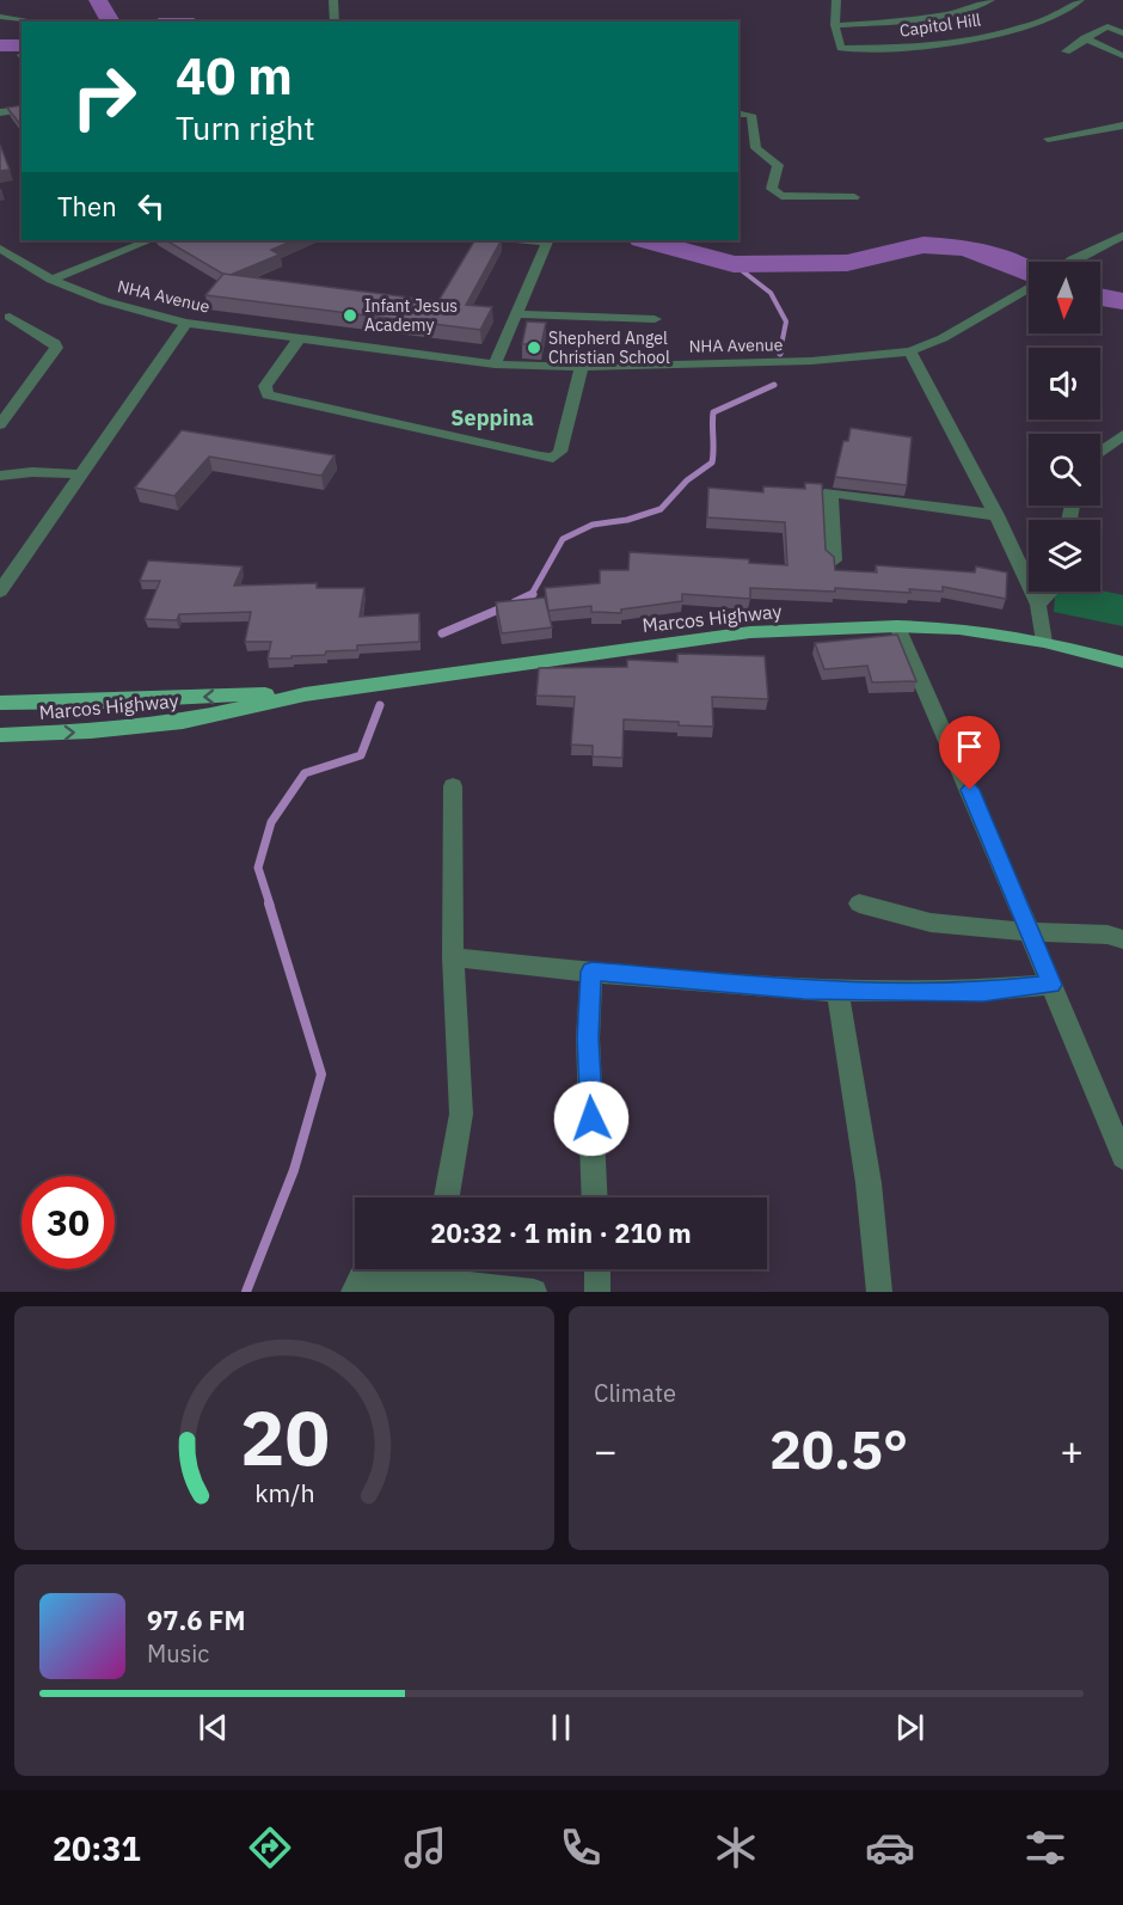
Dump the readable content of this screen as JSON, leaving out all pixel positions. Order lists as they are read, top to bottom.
{
  "streets": {
    "main road": ["Marcos Highway"],
    "street": ["Capitol Hill", "NHA Avenue"]
  },
  "districts": ["Seppina"],
  "places": ["Infant Jesus Academy", "Shepherd Angel Christian School"],
  "north": "bottom",
  "page": {
    "turn": ["40 m", "Turn right"],
    "then": "Then",
    "limit": "30",
    "trip": "20:32 · 1 min · 210 m",
    "tile": "Climate",
    "heat": ["−", "20.5°", "+"],
    "song": ["97.6 FM", "Music"],
    "tabs": "20:31",
    "gauge": ["20", "km/h"]
  }
}
